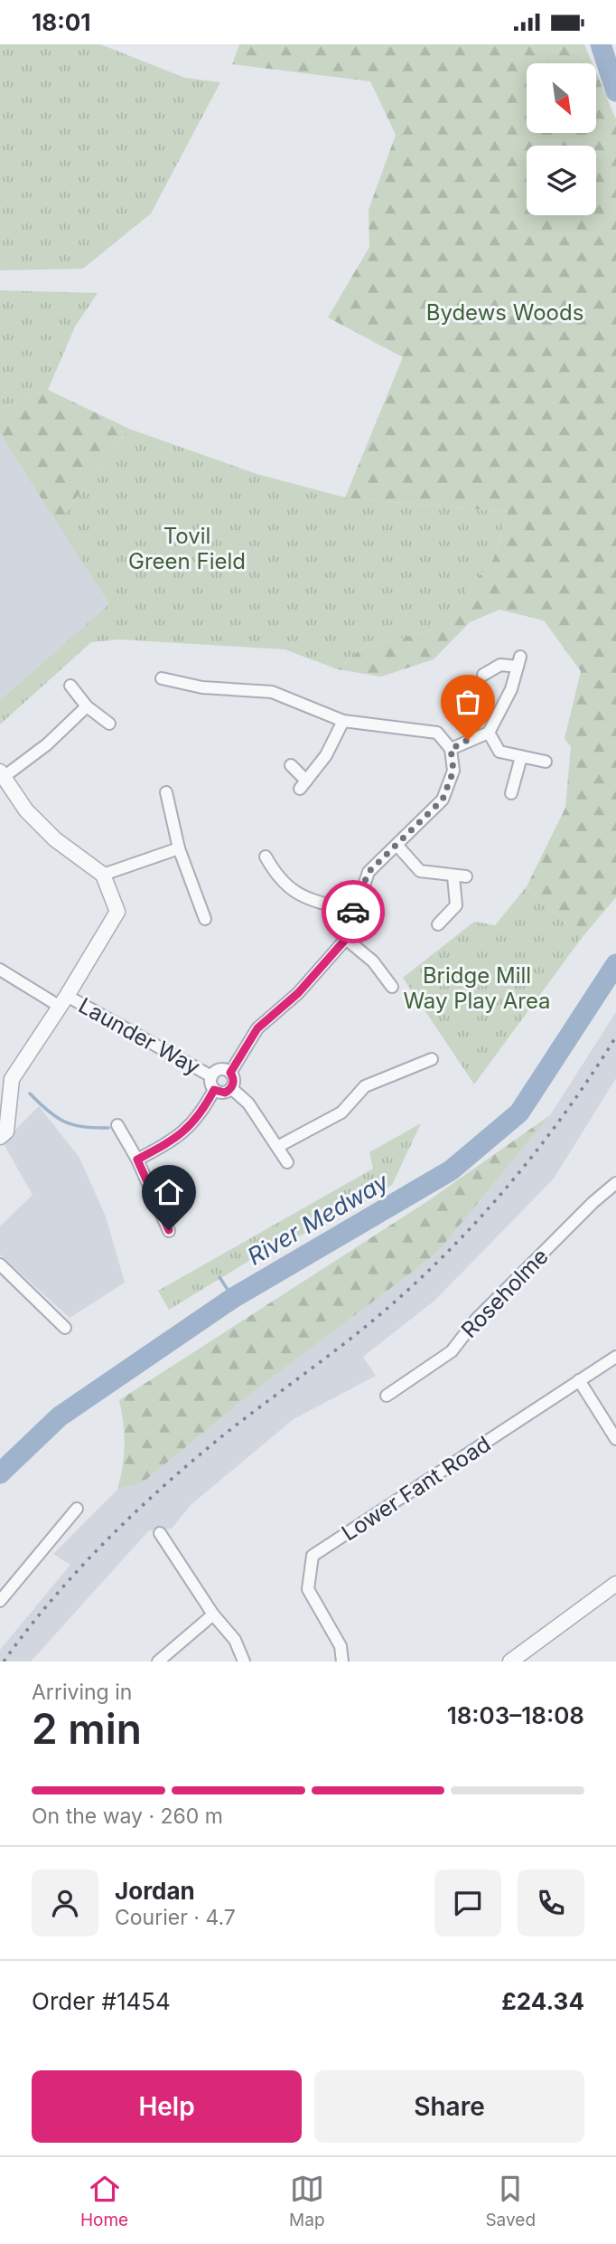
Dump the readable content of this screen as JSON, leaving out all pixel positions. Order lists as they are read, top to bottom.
{
  "streets": {
    "street": ["Launder Way", "Roseholme", "Lower Fant Road"]
  },
  "water": ["River Medway"],
  "parks": ["Bydews Woods", "Tovil Green Field", "Bridge Mill Way Play Area"],
  "north": "bottom right",
  "page": {
    "status": "18:01",
    "heading": ["2 min", "Arriving in", "18:03–18:08"],
    "panel": [
      "Jordan",
      "Courier · 4.7",
      "Order #1454",
      "£24.34"
    ],
    "bar": "On the way · 260 m",
    "buttons": ["Help", "Share"],
    "tabs": ["Home", "Map", "Saved"]
  }
}
